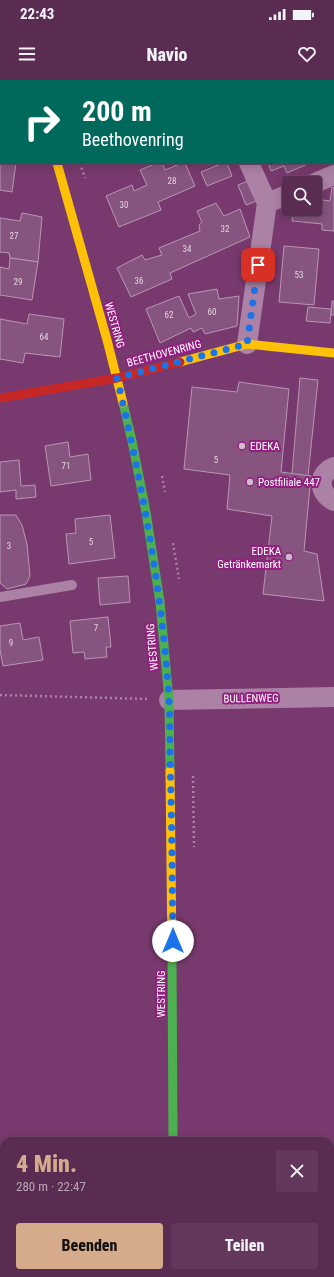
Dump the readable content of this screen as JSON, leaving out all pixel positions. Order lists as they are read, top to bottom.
{
  "streets": {
    "street": ["WESTRING", "BEETHOVENRING", "BULLENWEG"]
  },
  "crossings": [
    ["WESTRING", "BEETHOVENRING"],
    ["WESTRING", "BULLENWEG"]
  ],
  "places": ["EDEKA", "Postfiliale 447", "EDEKA Getränkemarkt"],
  "house_numbers": [
    "28",
    "30",
    "32",
    "27",
    "34",
    "53",
    "36",
    "29",
    "60",
    "62",
    "64",
    "5",
    "71",
    "5",
    "3",
    "7",
    "9"
  ],
  "page": {
    "status": "22:43",
    "header": "Navio",
    "turn": ["200 m", "Beethovenring"],
    "heading": ["4 Min.", "280 m · 22:47"],
    "buttons": ["Beenden", "Teilen"]
  }
}
